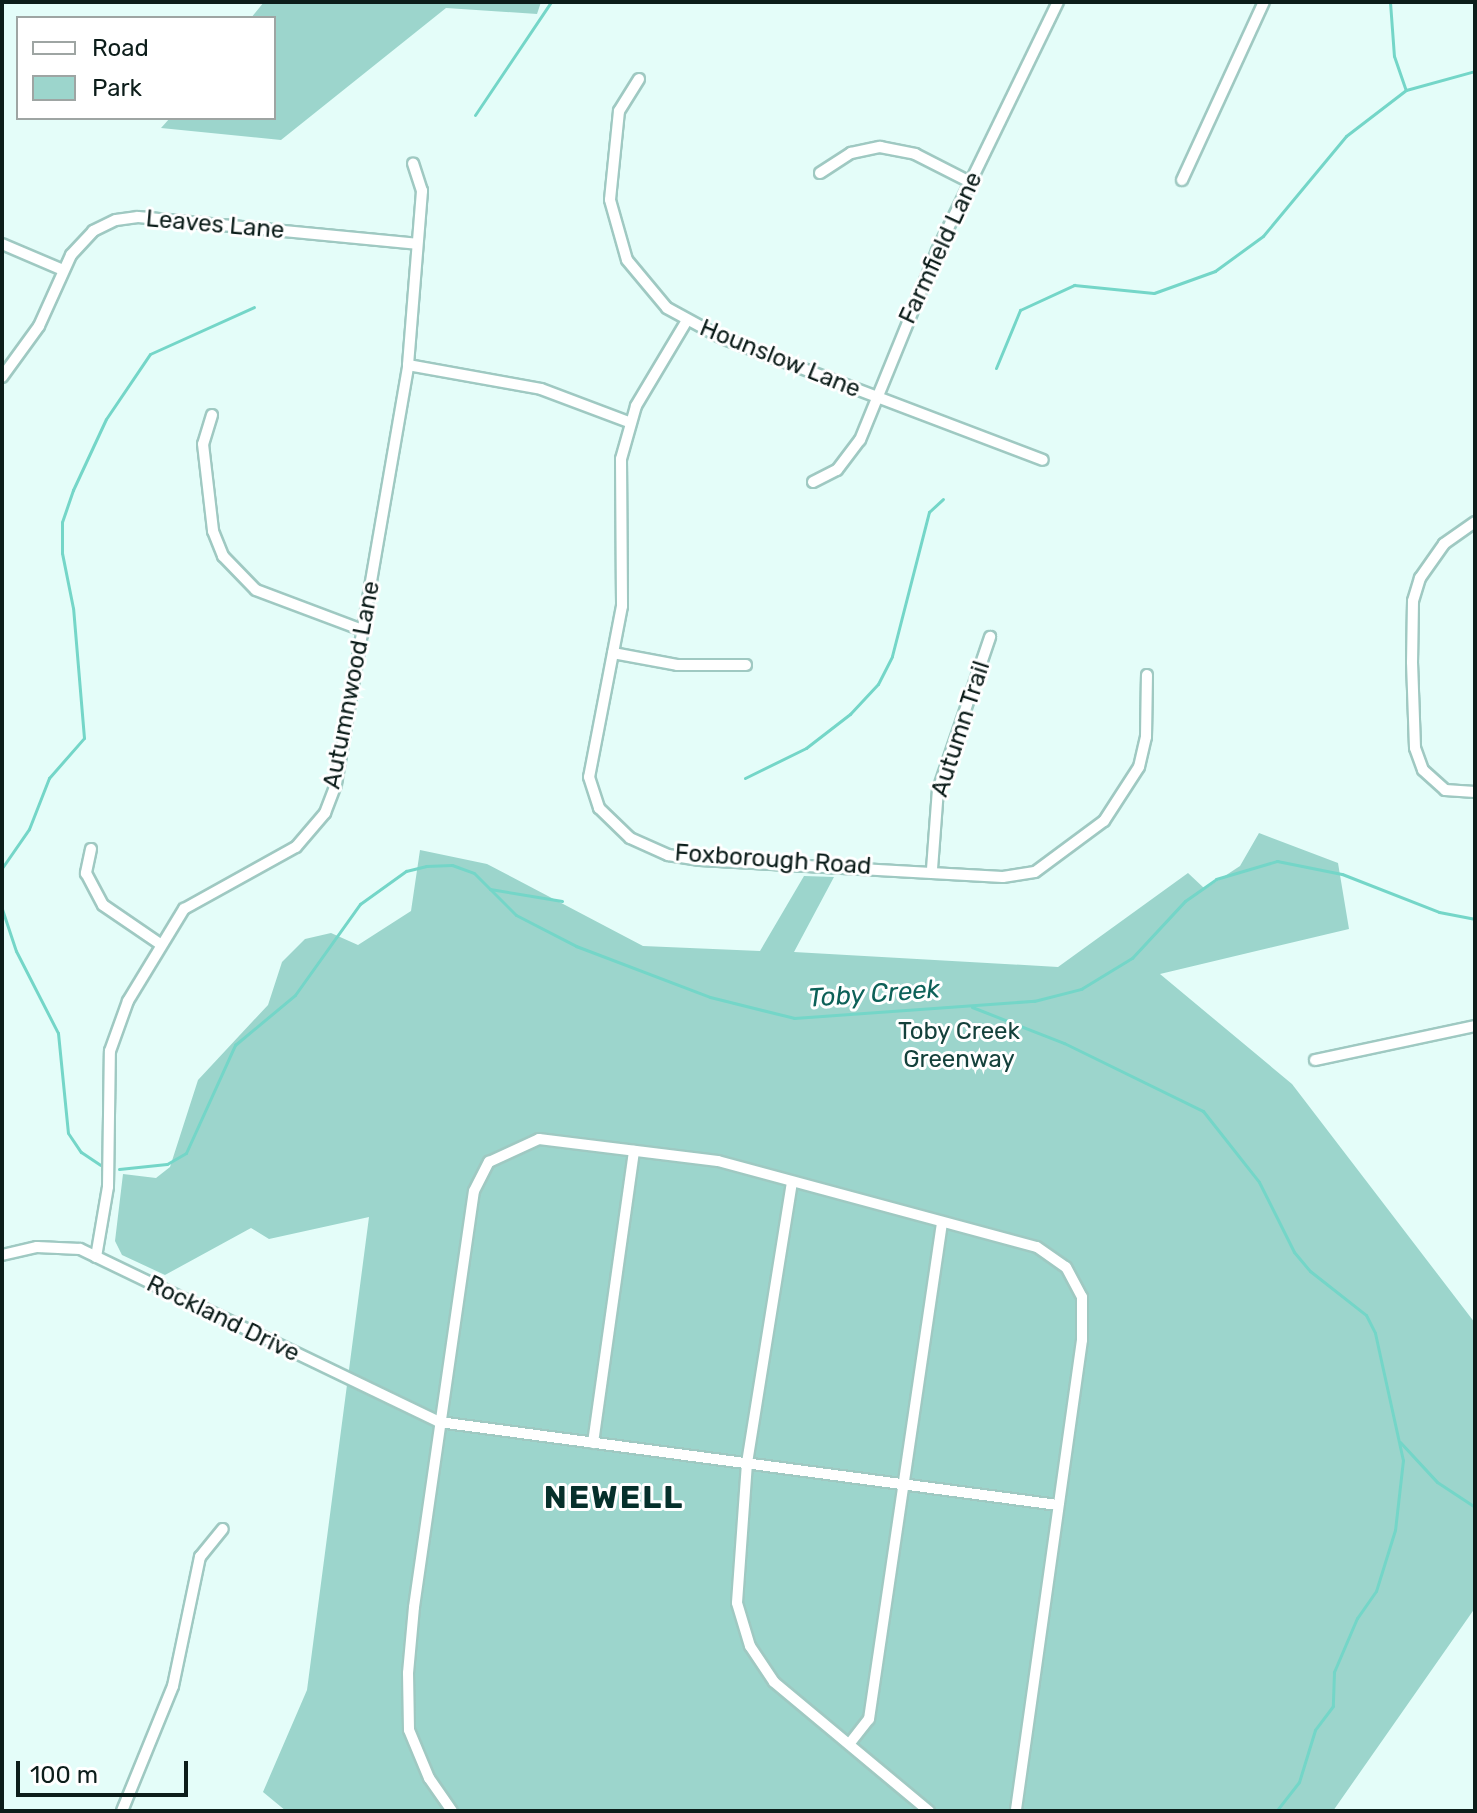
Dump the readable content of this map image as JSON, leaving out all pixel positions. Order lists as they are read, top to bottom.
{
  "streets": {
    "street": [
      "Leaves Lane",
      "Farmfield Lane",
      "Hounslow Lane",
      "Autumnwood Lane",
      "Autumn Trail",
      "Foxborough Road",
      "Rockland Drive"
    ]
  },
  "crossings": [
    ["Leaves Lane", "Autumnwood Lane"],
    ["Farmfield Lane", "Hounslow Lane"],
    ["Hounslow Lane", "Foxborough Road"],
    ["Autumnwood Lane", "Rockland Drive"],
    ["Autumn Trail", "Foxborough Road"]
  ],
  "districts": ["NEWELL"],
  "water": ["Toby Creek"],
  "parks": ["Toby Creek Greenway"],
  "legend": ["Road", "Park"],
  "scale_bar": "100 m"
}
